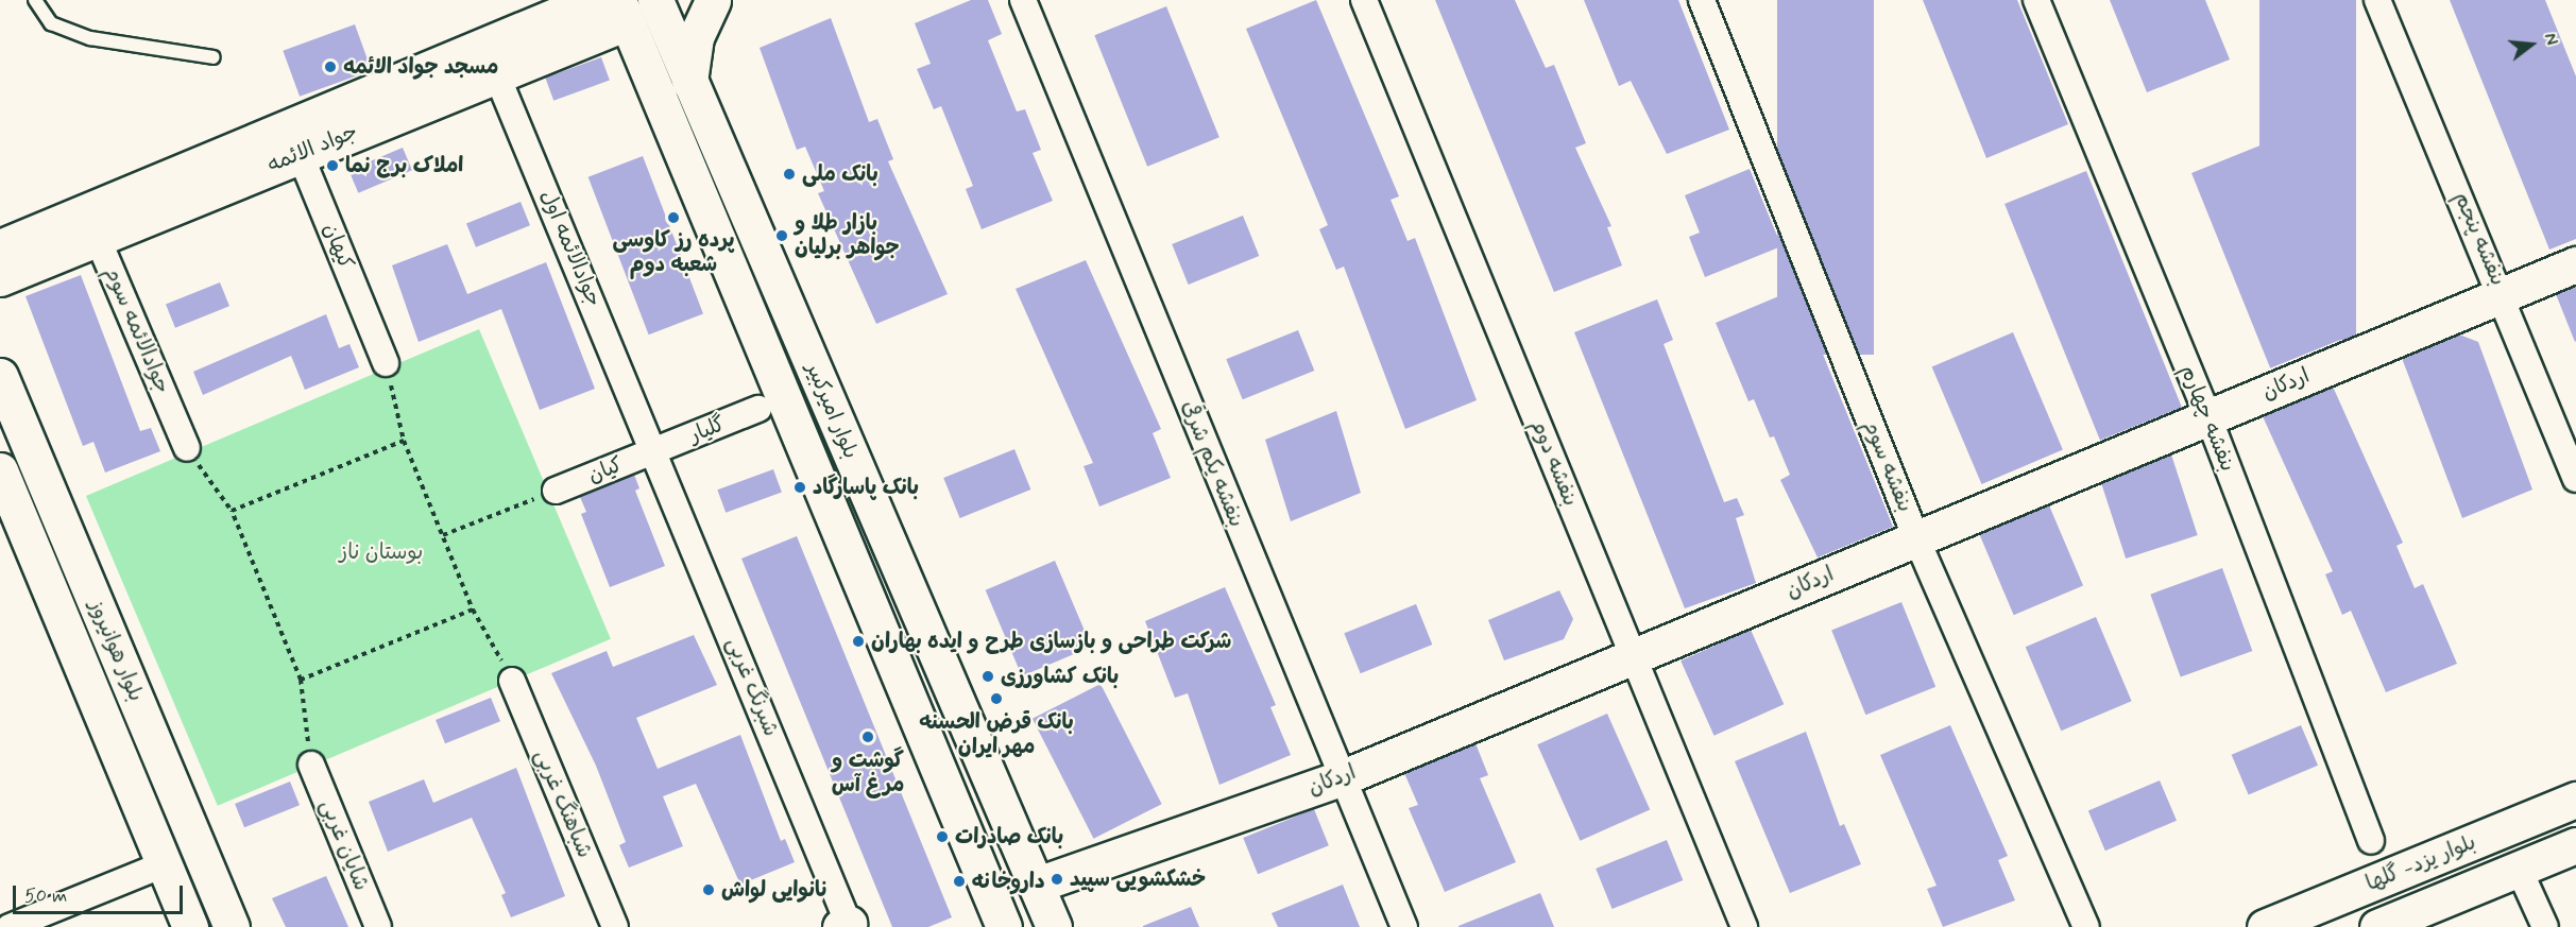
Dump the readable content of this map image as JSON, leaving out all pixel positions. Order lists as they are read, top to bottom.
{
  "streets": {
    "main road": [
      "جواد الائمه",
      "اردکان",
      "بلوار امیرکبیر",
      "بلوار هوانیروز",
      "بلوار یزد- گلها"
    ],
    "street": [
      "بنفشه پنجم",
      "کیهان",
      "جوادالائمه اول",
      "جوادالائمه سوم",
      "بنفشه چهارم",
      "گلیار",
      "بنفشه دوم",
      "بنفشه یکم شرقی",
      "بنفشه سوم",
      "کیان",
      "شبرنگ غربی",
      "شباهنگ غربی",
      "شایان غربی"
    ]
  },
  "crossings": [
    ["جواد الائمه", "کیهان"],
    ["جواد الائمه", "جوادالائمه اول"],
    ["جواد الائمه", "جوادالائمه سوم"],
    ["جواد الائمه", "بلوار امیرکبیر"],
    ["بنفشه پنجم", "اردکان"],
    ["جوادالائمه اول", "گلیار"],
    ["جوادالائمه اول", "کیان"],
    ["جوادالائمه اول", "شبرنگ غربی"],
    ["اردکان", "بلوار امیرکبیر"],
    ["اردکان", "بنفشه چهارم"],
    ["اردکان", "بنفشه دوم"],
    ["اردکان", "بنفشه یکم شرقی"],
    ["اردکان", "بنفشه سوم"],
    ["گلیار", "کیان"],
    ["گلیار", "شبرنگ غربی"],
    ["کیان", "شبرنگ غربی"]
  ],
  "parks": ["بوستان ناز"],
  "places": [
    "مسجد جواد الائمه",
    "املاک برج نما",
    "بانک ملی",
    "پرده رز کاوسی شعبه دوم",
    "بازار طلا و جواهر برلیان",
    "بانک پاسارگاد",
    "شرکت طراحی و بازسازی طرح و ایده بهاران",
    "بانک کشاورزی",
    "بانک قرض الحسنه مهر ایران",
    "گوشت و مرغ آس",
    "بانک صادرات",
    "خشکشویی سپید",
    "داروخانه",
    "نانوایی لواش"
  ],
  "scale_bar": "50 m",
  "north": "right"
}
